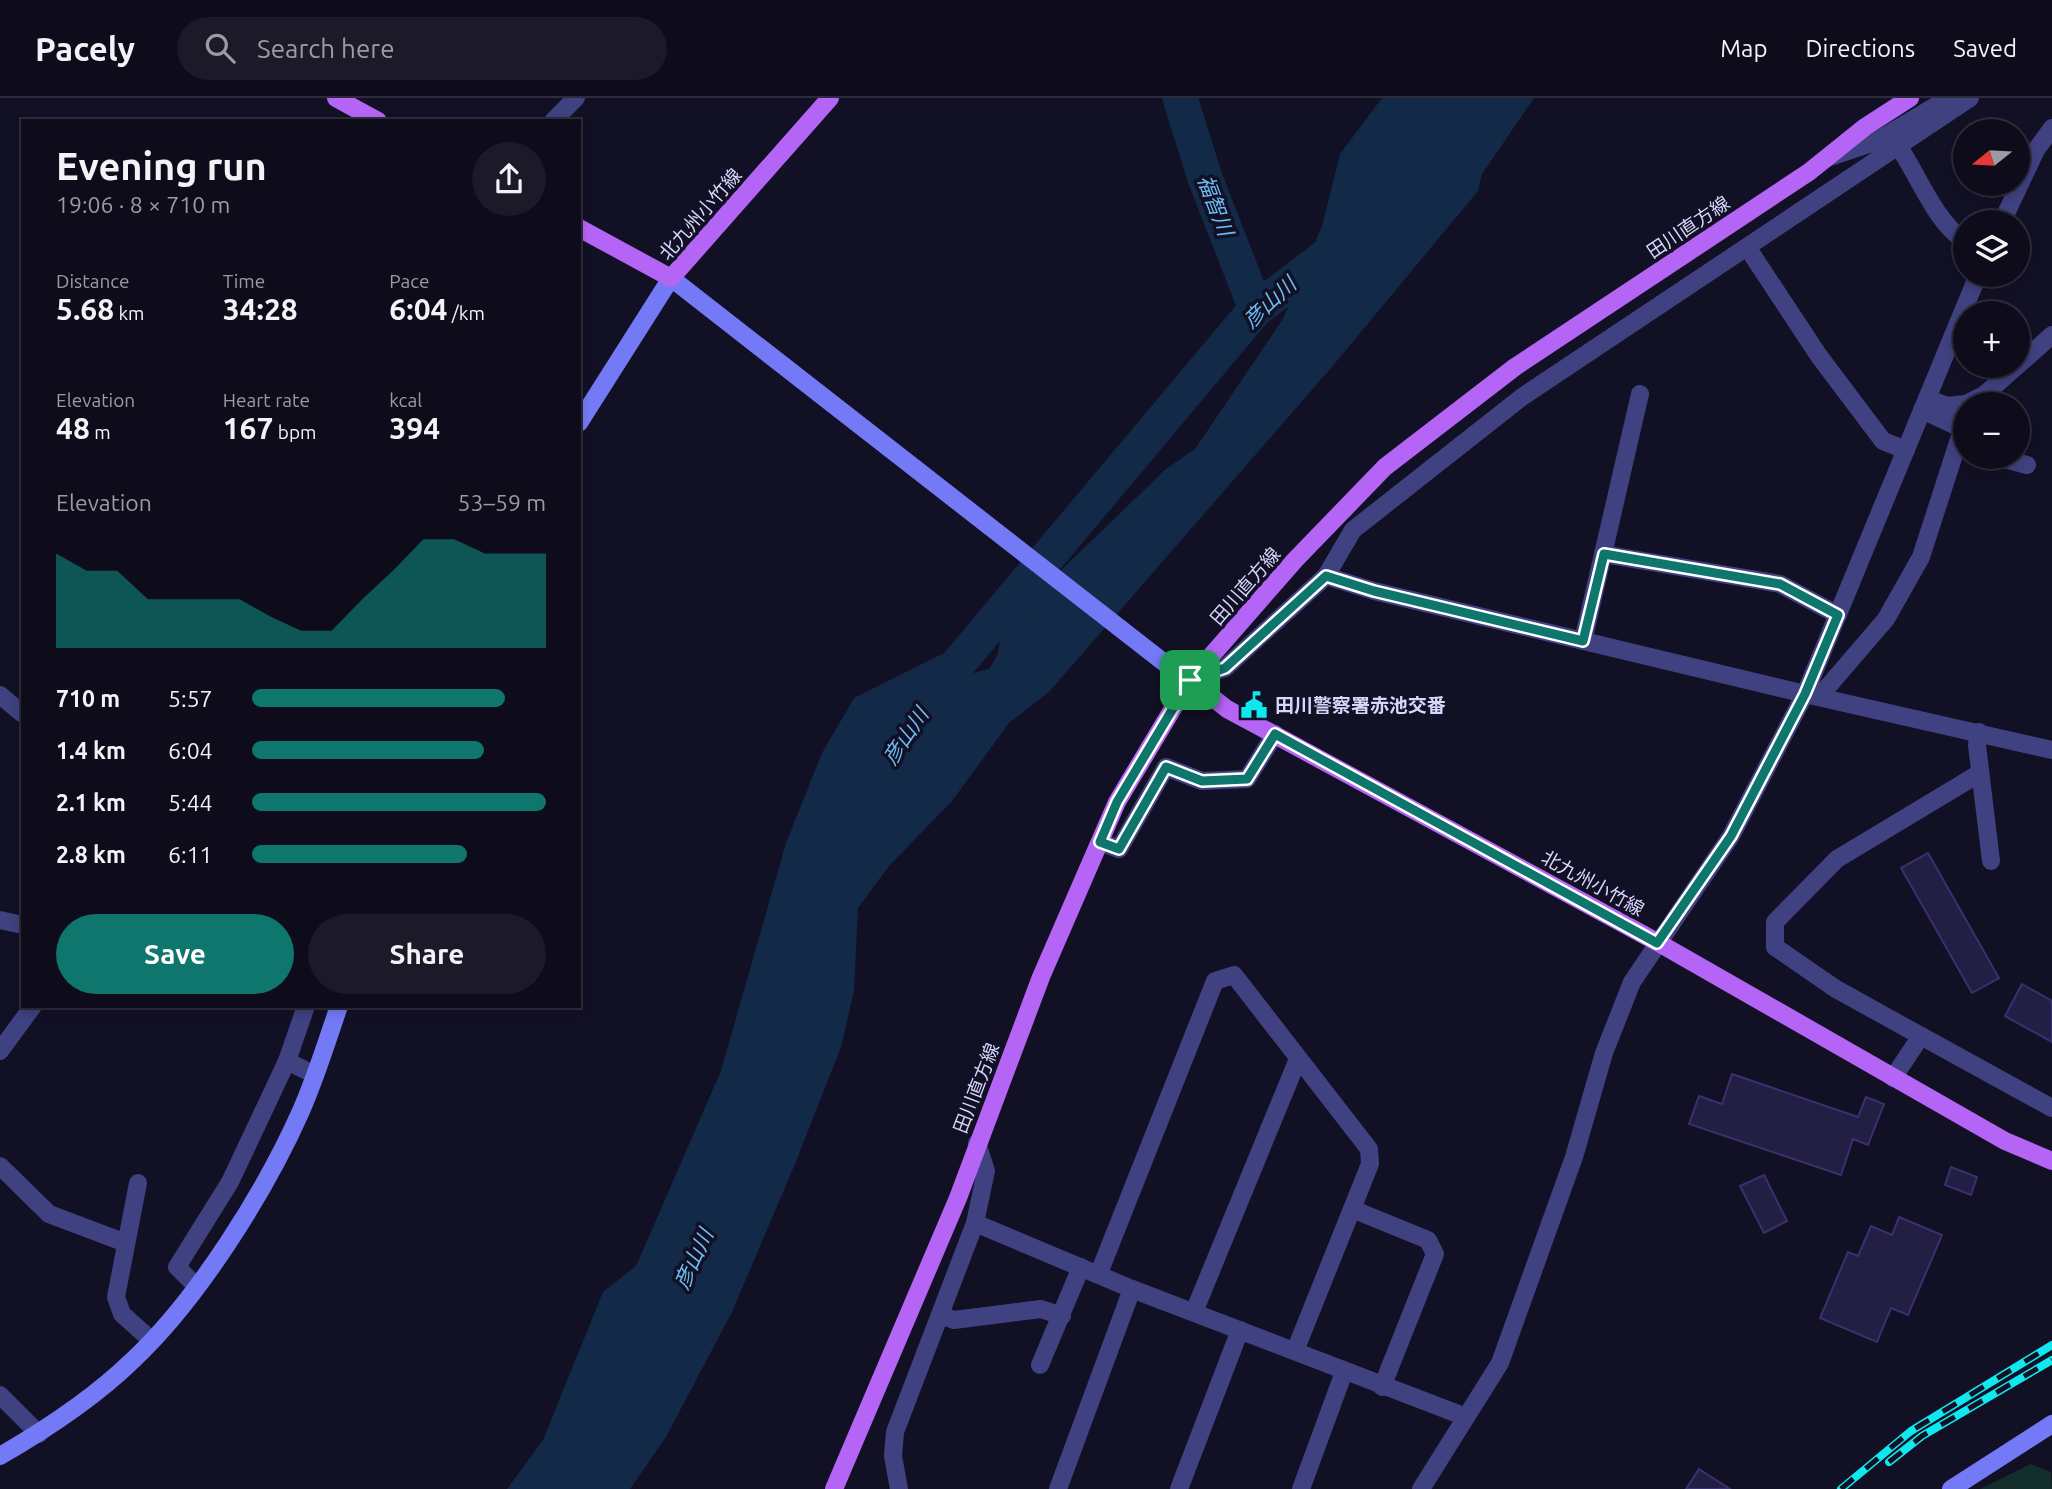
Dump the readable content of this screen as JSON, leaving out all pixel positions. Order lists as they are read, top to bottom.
{
  "streets": {
    "main road": ["北九州小竹線", "田川直方線"]
  },
  "crossings": [
    ["北九州小竹線", "田川直方線"]
  ],
  "water": ["福智川", "彦山川"],
  "places": {
    "public building": ["田川警察署赤池交番"]
  },
  "north": "left",
  "page": {
    "header": "Pacely",
    "search": "Search here",
    "nav": ["Map", "Directions", "Saved"],
    "map_buttons": ["+", "−"],
    "heading": ["Evening run", "19:06 · 8 × 710 m"],
    "stats": [
      ["Distance", "5.68 km"],
      ["Time", "34:28"],
      ["Pace", "6:04 /km"],
      ["Elevation", "48 m"],
      ["Heart rate", "167 bpm"],
      ["kcal", "394"]
    ],
    "chart": ["Elevation", "53–59 m"],
    "list": [
      {
        "name": "710 m",
        "note": "5:57"
      },
      {
        "name": "1.4 km",
        "note": "6:04"
      },
      {
        "name": "2.1 km",
        "note": "5:44"
      },
      {
        "name": "2.8 km",
        "note": "6:11"
      }
    ],
    "buttons": ["Save", "Share"]
  }
}
